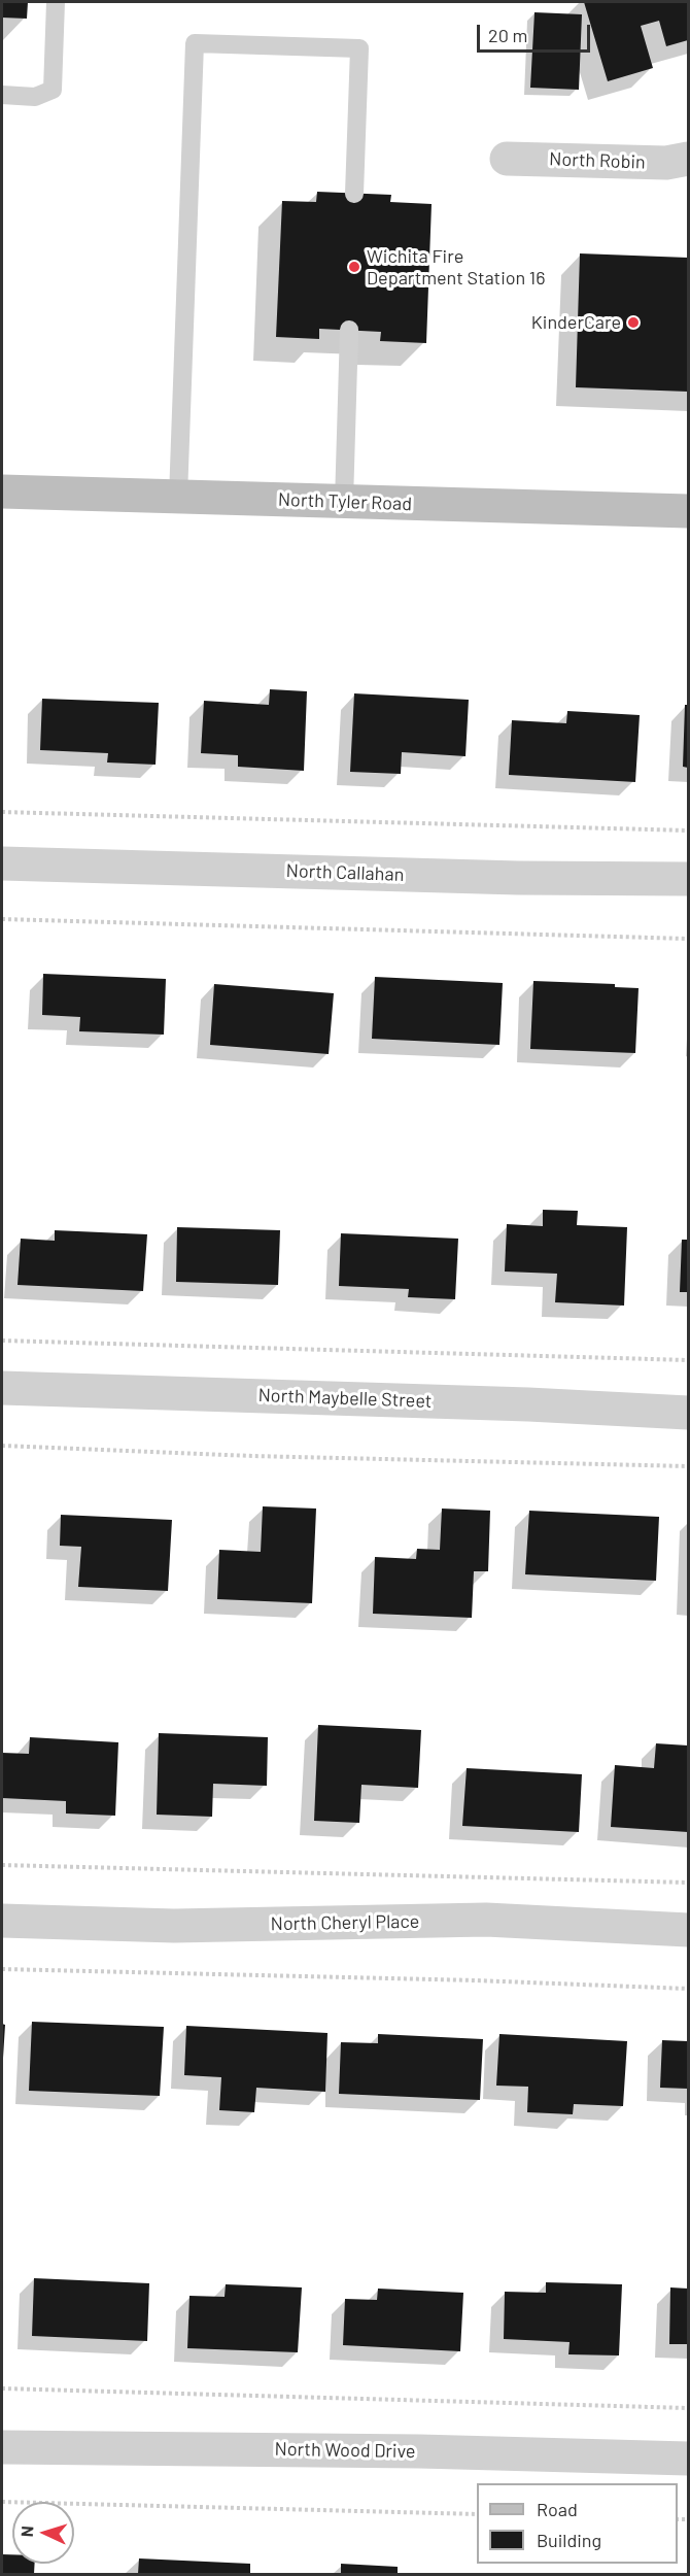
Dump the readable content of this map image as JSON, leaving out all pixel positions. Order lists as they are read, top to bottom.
{
  "streets": {
    "main road": ["North Tyler Road"],
    "street": [
      "North Robin",
      "North Callahan",
      "North Maybelle Street",
      "North Cheryl Place",
      "North Wood Drive"
    ]
  },
  "places": ["Wichita Fire Department Station 16", "KinderCare"],
  "legend": ["Road", "Building"],
  "scale_bar": "20 m",
  "north": "left"
}
